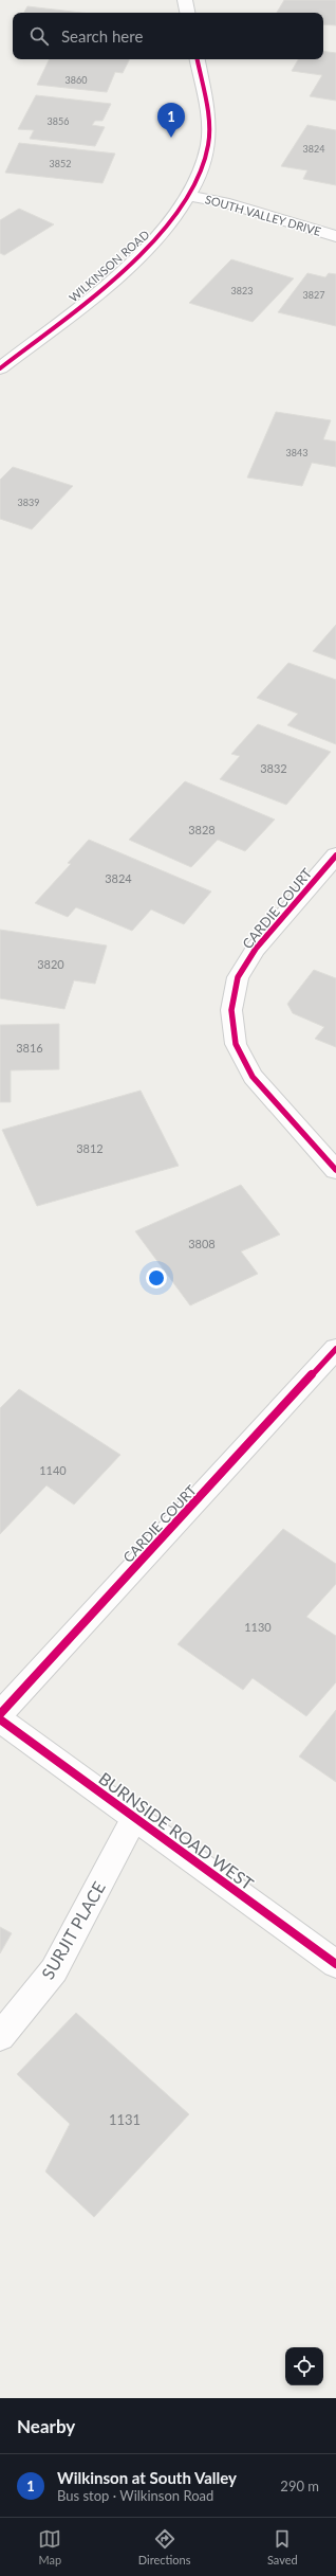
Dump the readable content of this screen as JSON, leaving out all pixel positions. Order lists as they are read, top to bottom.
{
  "streets": {
    "street": [
      "SOUTH VALLEY DRIVE",
      "WILKINSON ROAD",
      "CARDIE COURT",
      "BURNSIDE ROAD WEST",
      "SURJIT PLACE"
    ]
  },
  "crossings": [
    ["SOUTH VALLEY DRIVE", "WILKINSON ROAD"],
    ["BURNSIDE ROAD WEST", "SURJIT PLACE"]
  ],
  "house_numbers": [
    "3860",
    "3856",
    "3824",
    "3852",
    "3823",
    "3827",
    "3843",
    "3839",
    "3832",
    "3828",
    "3824",
    "3820",
    "3816",
    "3812",
    "3808",
    "1140",
    "1130",
    "1131"
  ],
  "page": {
    "search": "Search here",
    "pins": "1",
    "heading": "Nearby",
    "list": [
      {
        "mark": "1",
        "name": "Wilkinson at South Valley",
        "note": "Bus stop · Wilkinson Road",
        "value": "290 m"
      }
    ],
    "nav": ["Map", "Directions", "Saved"]
  }
}
